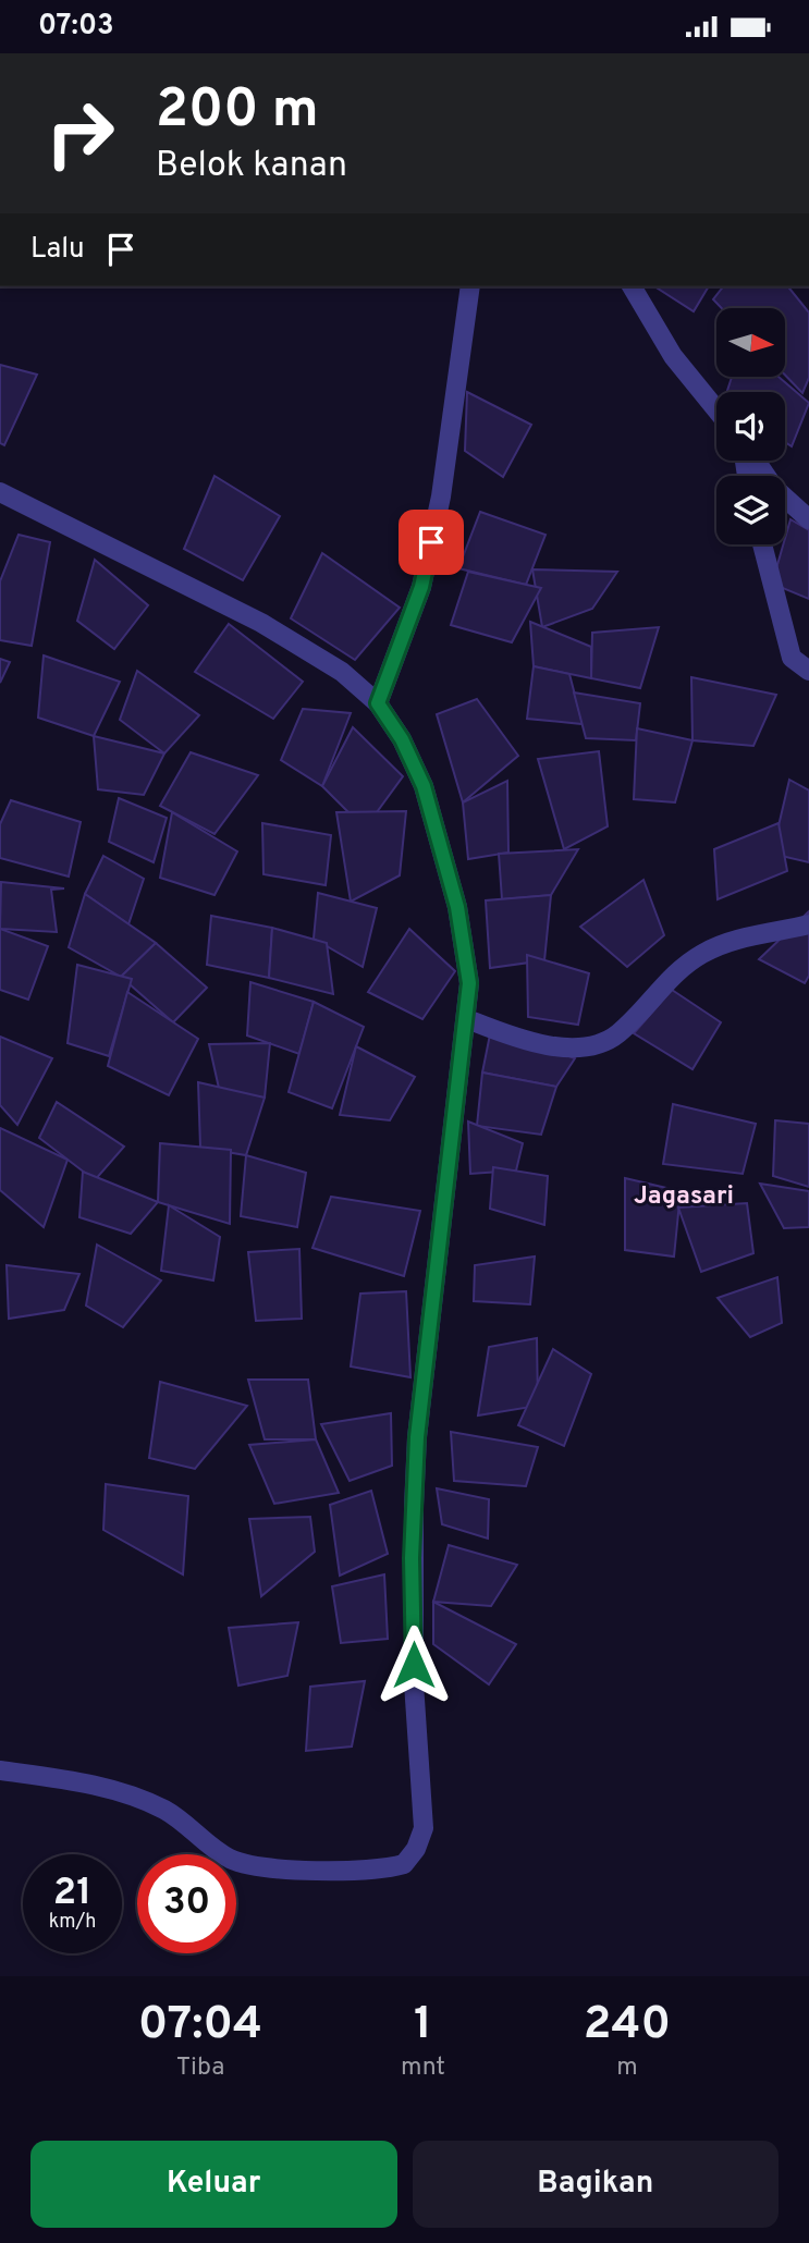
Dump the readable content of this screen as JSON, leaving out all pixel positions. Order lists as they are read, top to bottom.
{
  "districts": ["Jagasari"],
  "north": "right",
  "page": {
    "status": "07:03",
    "turn": ["200 m", "Belok kanan"],
    "then": "Lalu",
    "speed": "21 km/h",
    "limit": "30",
    "eta": [
      "07:04",
      "Tiba",
      "1",
      "mnt",
      "240",
      "m"
    ],
    "buttons": ["Keluar", "Bagikan"]
  }
}
